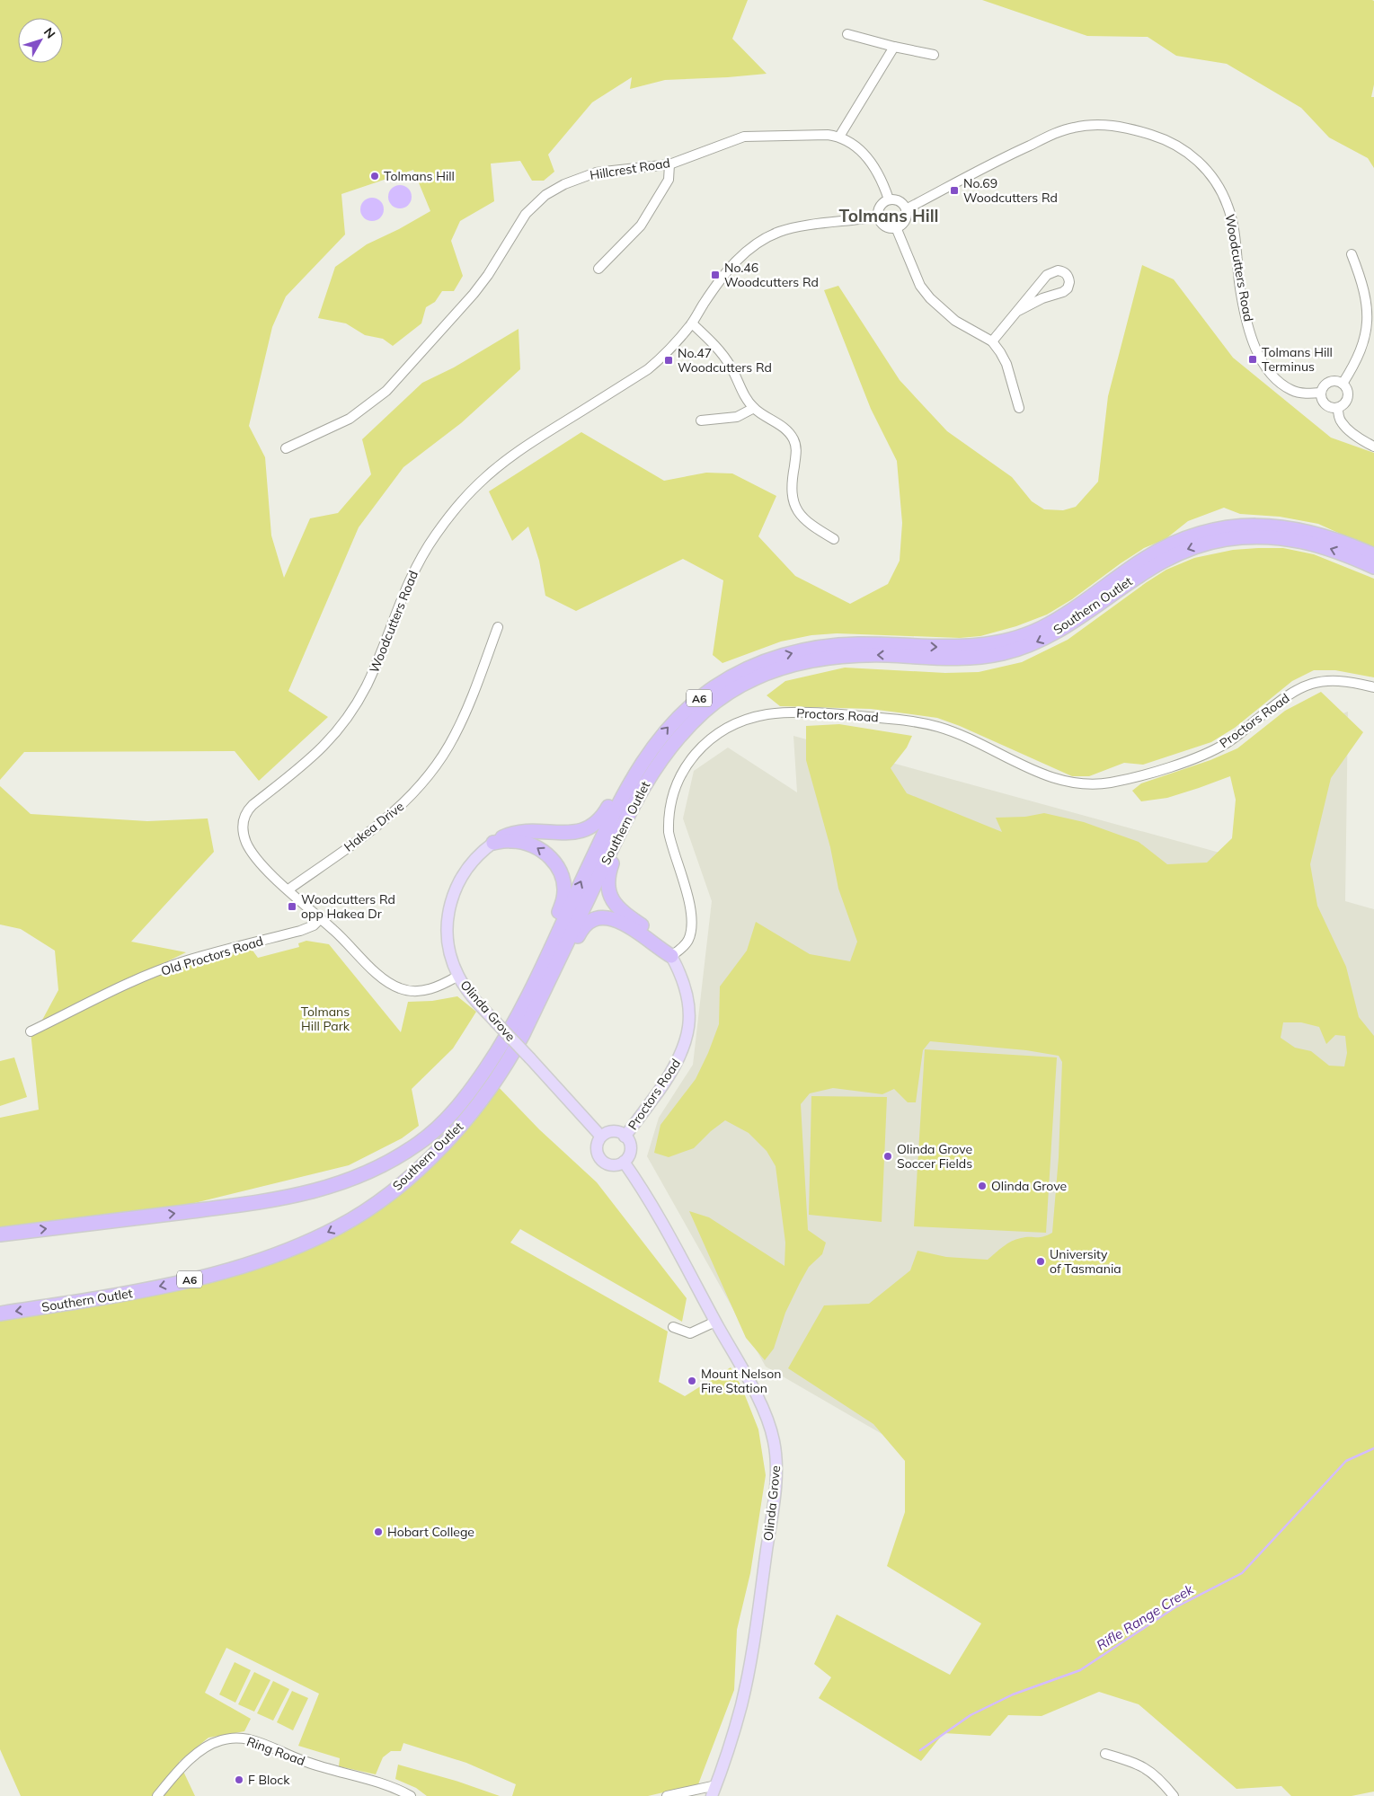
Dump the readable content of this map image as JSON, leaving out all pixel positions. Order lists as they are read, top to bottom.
{
  "streets": {
    "highway": ["Southern Outlet", "A6"],
    "main road": ["Proctors Road", "Olinda Grove"],
    "street": [
      "Hillcrest Road",
      "Woodcutters Road",
      "Hakea Drive",
      "Old Proctors Road",
      "Ring Road"
    ]
  },
  "crossings": [
    ["Hillcrest Road", "Woodcutters Road"],
    ["Woodcutters Road", "Hakea Drive"],
    ["Woodcutters Road", "Old Proctors Road"],
    ["Woodcutters Road", "Olinda Grove"],
    ["Proctors Road", "Olinda Grove"]
  ],
  "districts": ["Tolmans Hill"],
  "water": ["Rifle Range Creek"],
  "parks": ["Tolmans Hill Park"],
  "places": {
    "other": [
      "Tolmans Hill",
      "Olinda Grove Soccer Fields",
      "Olinda Grove",
      "University of Tasmania",
      "Mount Nelson Fire Station",
      "Hobart College",
      "F Block"
    ],
    "transit": [
      "No.69 Woodcutters Rd",
      "No.46 Woodcutters Rd",
      "Tolmans Hill Terminus",
      "No.47 Woodcutters Rd",
      "Woodcutters Rd opp Hakea Dr"
    ]
  },
  "north": "top right"
}
